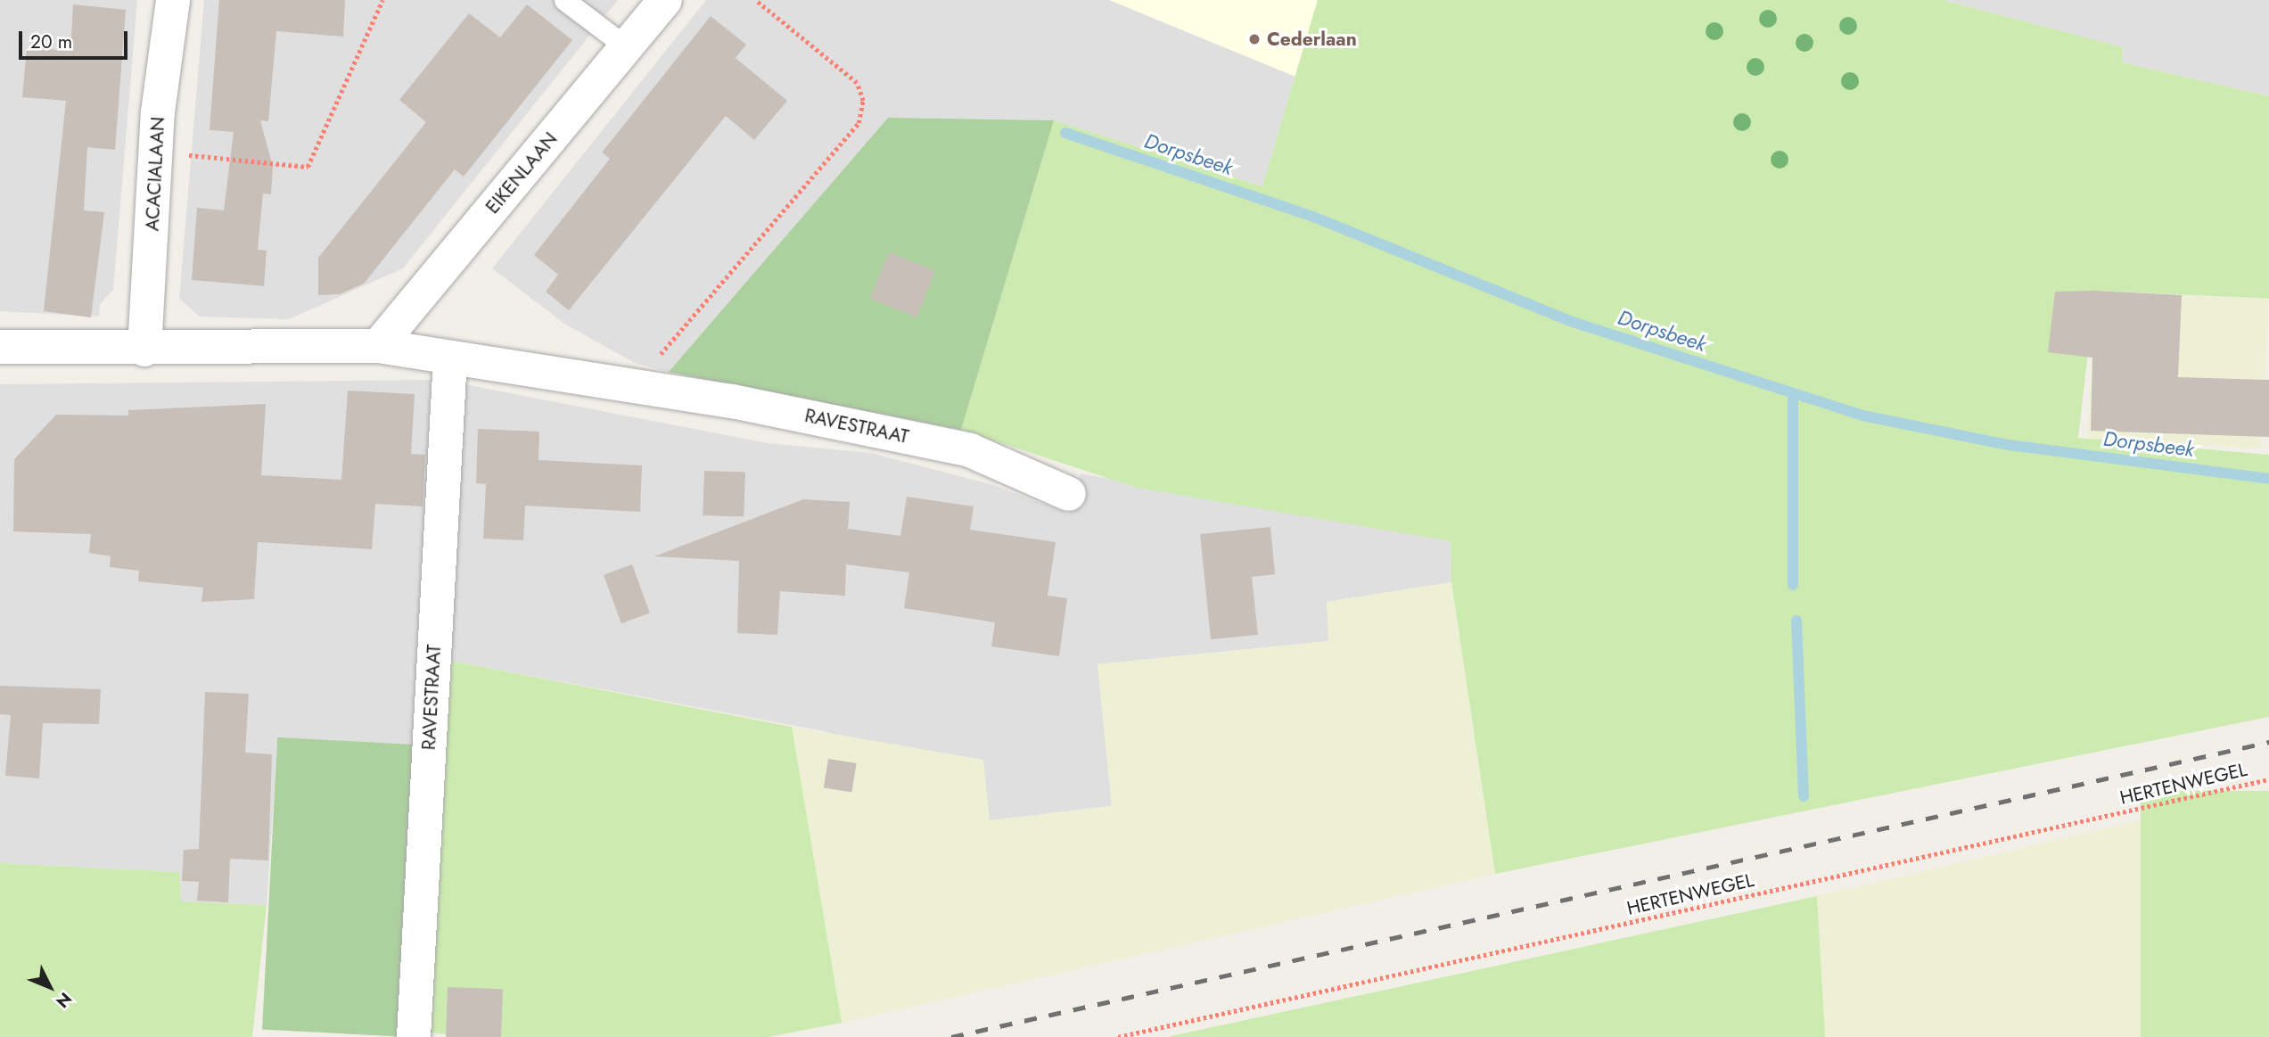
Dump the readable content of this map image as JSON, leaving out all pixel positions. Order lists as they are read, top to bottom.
{
  "streets": {
    "street": ["EIKENLAAN", "ACACIALAAN", "RAVESTRAAT"],
    "path": ["HERTENWEGEL"]
  },
  "crossings": [
    ["EIKENLAAN", "RAVESTRAAT"],
    ["ACACIALAAN", "RAVESTRAAT"]
  ],
  "water": ["Dorpsbeek"],
  "places": ["Cederlaan"],
  "scale_bar": "20 m",
  "north": "bottom right"
}
